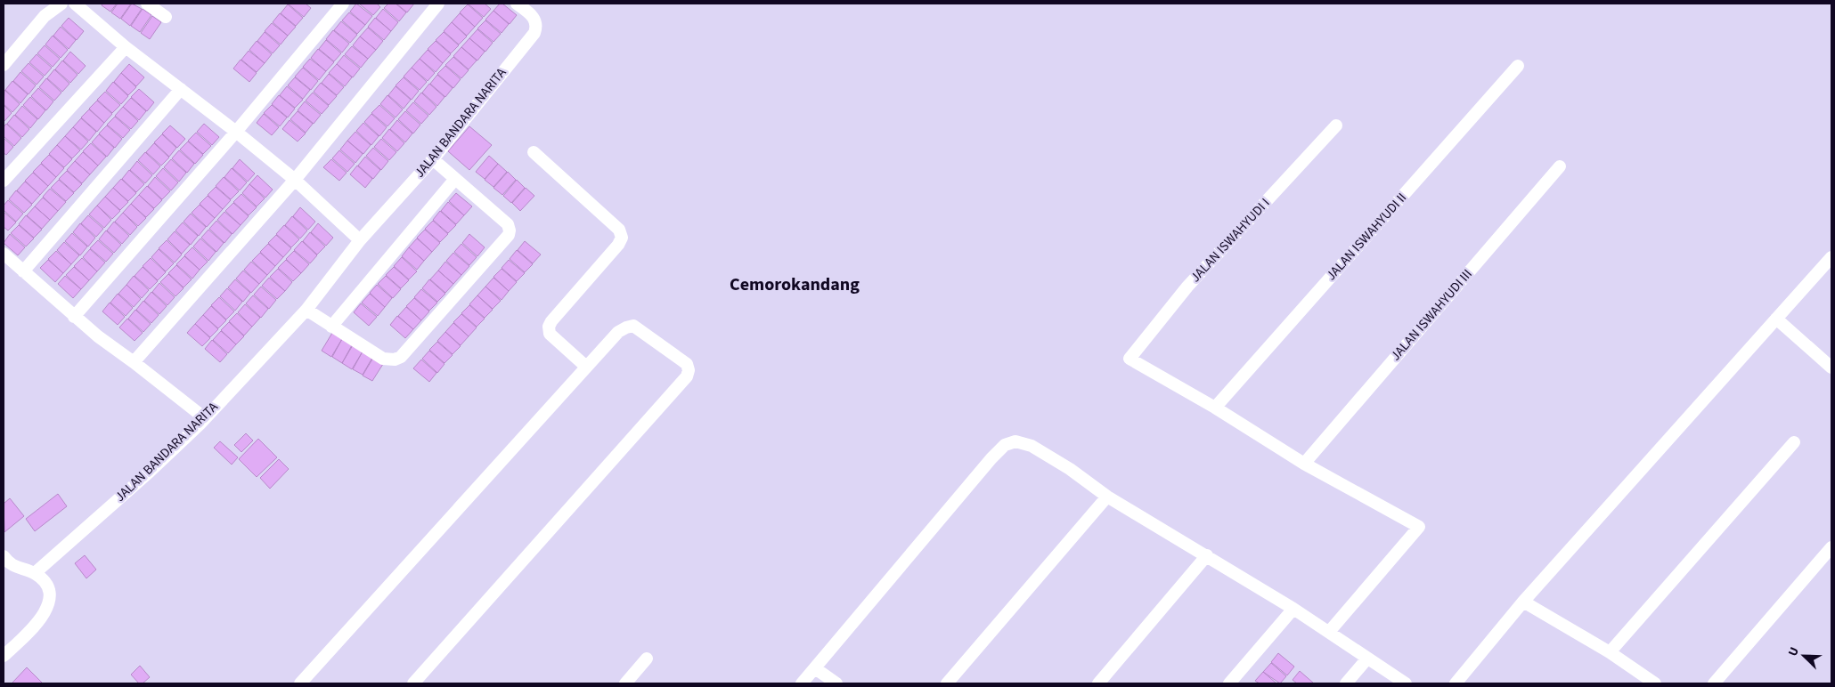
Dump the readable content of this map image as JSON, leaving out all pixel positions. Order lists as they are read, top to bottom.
{
  "streets": {
    "street": [
      "JALAN BANDARA NARITA",
      "JALAN ISWAHYUDI II",
      "JALAN ISWAHYUDI I",
      "JALAN ISWAHYUDI III"
    ]
  },
  "crossings": [
    ["JALAN ISWAHYUDI II", "JALAN ISWAHYUDI I"]
  ],
  "districts": ["Cemorokandang"],
  "north": "top left"
}
